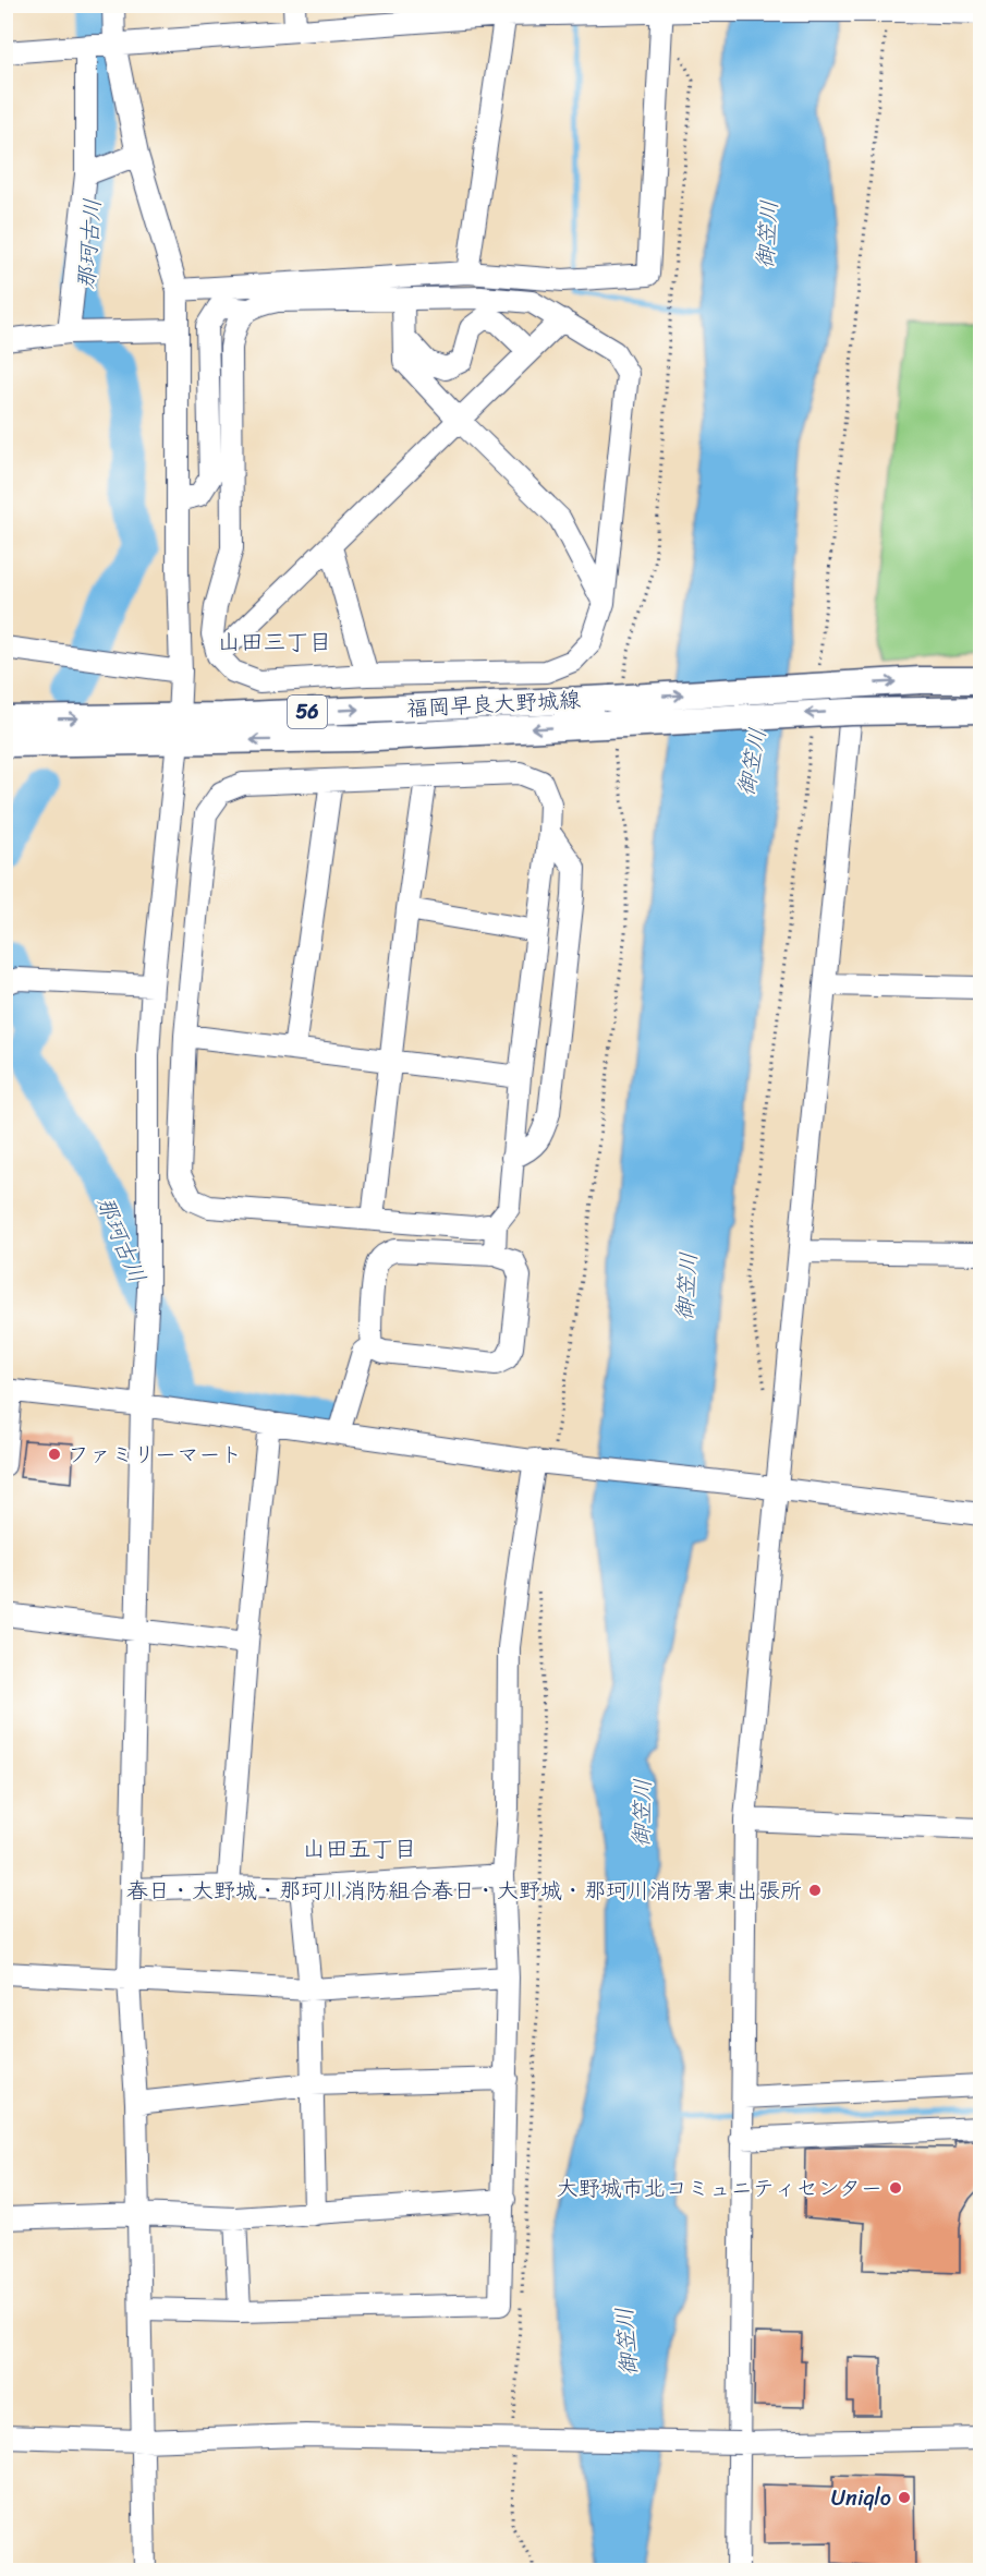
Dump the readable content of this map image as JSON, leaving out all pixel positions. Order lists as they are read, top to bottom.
{
  "streets": {
    "main road": ["福岡早良大野城線", "56"]
  },
  "districts": ["山田三丁目", "山田五丁目"],
  "water": ["御笠川", "那珂古川"],
  "places": [
    "ファミリーマート",
    "春日・大野城・那珂川消防組合春日・大野城・那珂川消防署東出張所",
    "大野城市北コミュニティセンター",
    "Uniqlo"
  ]
}
